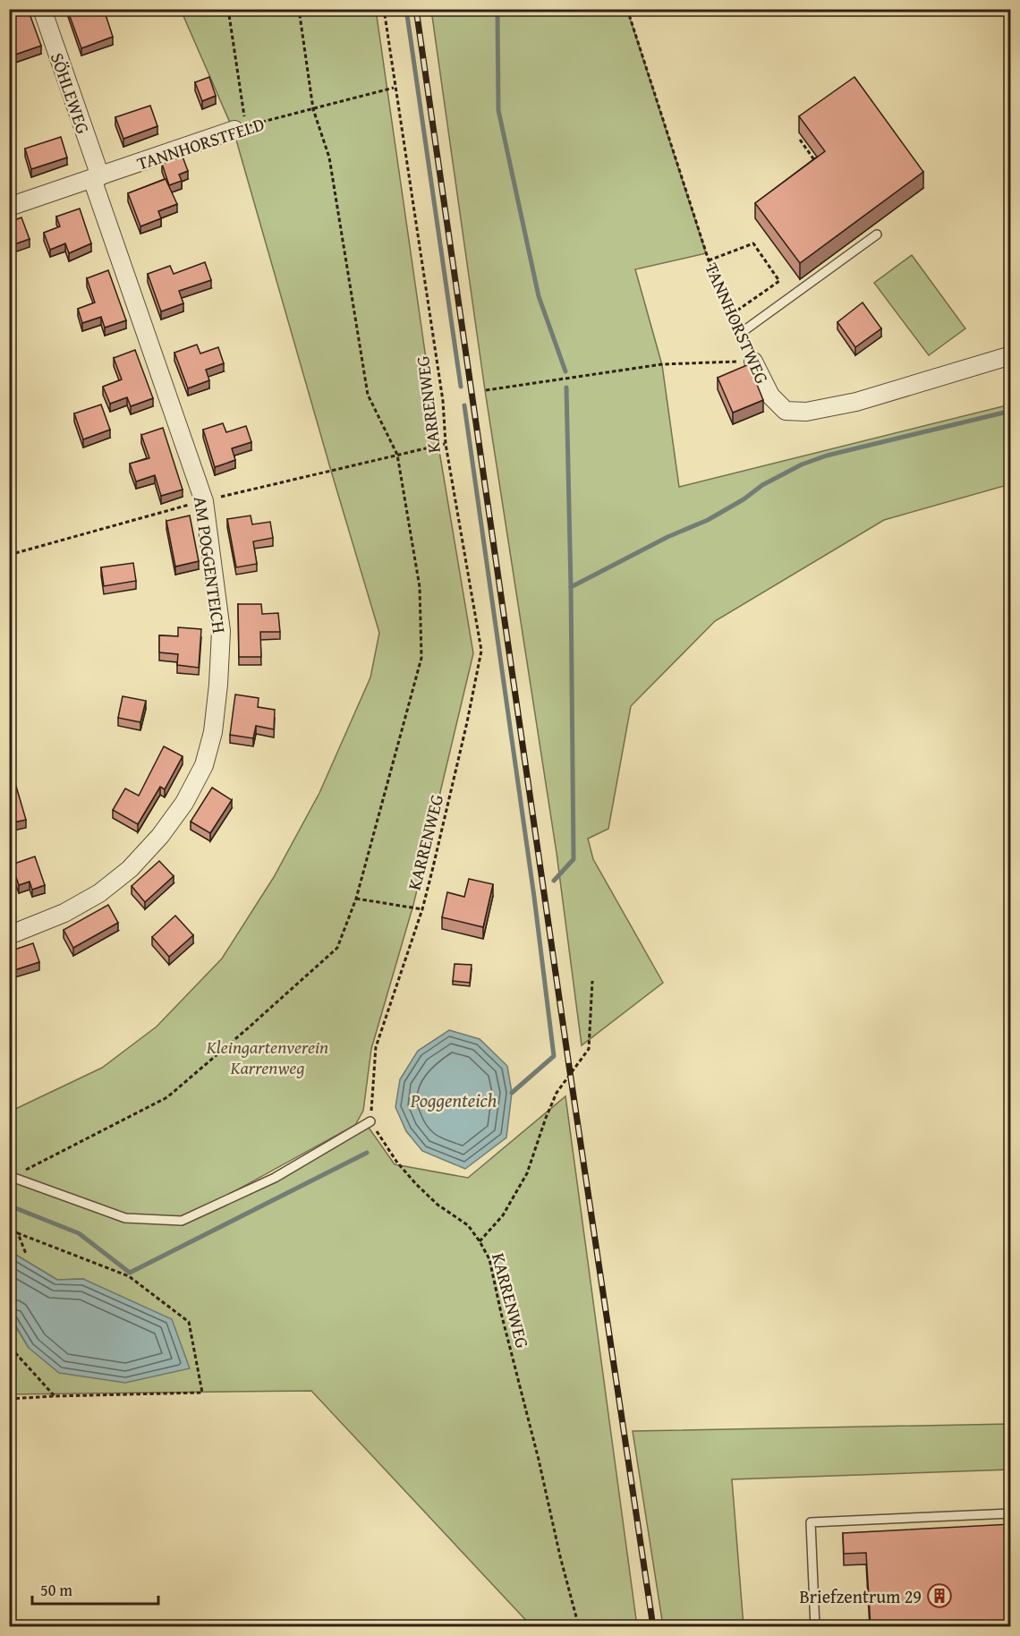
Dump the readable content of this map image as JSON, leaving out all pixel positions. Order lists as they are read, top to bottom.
{
  "streets": {
    "street": [
      "SÖHLEWEG",
      "TANNHORSTFELD",
      "TANNHORSTWEG",
      "AM POGGENTEICH"
    ],
    "path": ["KARRENWEG"]
  },
  "crossings": [
    ["SÖHLEWEG", "TANNHORSTFELD"],
    ["SÖHLEWEG", "AM POGGENTEICH"],
    ["TANNHORSTFELD", "KARRENWEG"],
    ["TANNHORSTFELD", "AM POGGENTEICH"]
  ],
  "water": ["Poggenteich"],
  "parks": ["Kleingartenverein Karrenweg"],
  "places": {
    "building": ["Briefzentrum 29"]
  },
  "scale_bar": "50 m"
}
